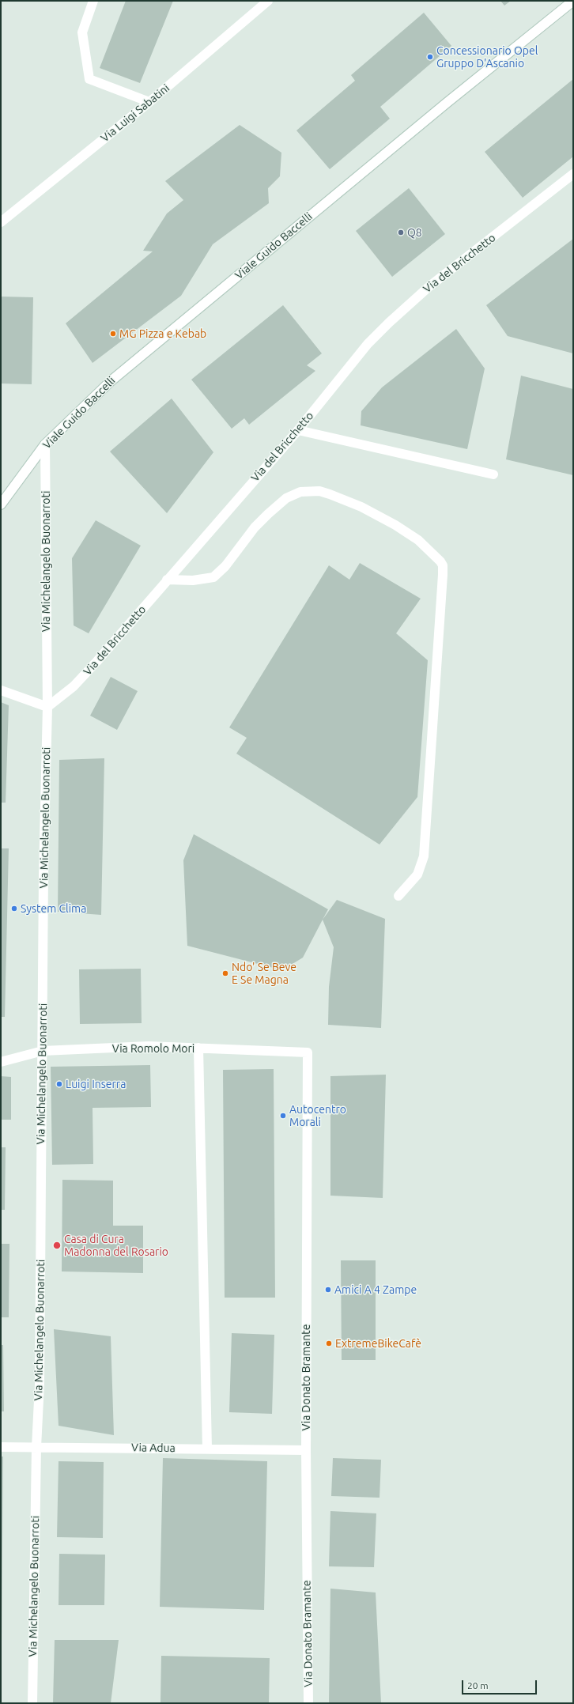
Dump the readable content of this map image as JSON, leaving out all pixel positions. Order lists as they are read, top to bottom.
{
  "streets": {
    "street": [
      "Via Luigi Sabatini",
      "Viale Guido Baccelli",
      "Via del Bricchetto",
      "Via Michelangelo Buonarroti",
      "Via Romolo Mori",
      "Via Donato Bramante",
      "Via Adua"
    ]
  },
  "crossings": [
    ["Viale Guido Baccelli", "Via Michelangelo Buonarroti"],
    ["Via del Bricchetto", "Via Michelangelo Buonarroti"],
    ["Via Michelangelo Buonarroti", "Via Romolo Mori"],
    ["Via Michelangelo Buonarroti", "Via Adua"],
    ["Via Romolo Mori", "Via Donato Bramante"],
    ["Via Donato Bramante", "Via Adua"]
  ],
  "places": [
    "Concessionario Opel Gruppo D'Ascanio",
    "Q8",
    "MG Pizza e Kebab",
    "System Clima",
    "Ndo' Se Beve E Se Magna",
    "Luigi Inserra",
    "Autocentro Morali",
    "Casa di Cura Madonna del Rosario",
    "Amici A 4 Zampe",
    "ExtremeBikeCafè"
  ],
  "scale_bar": "20 m"
}
